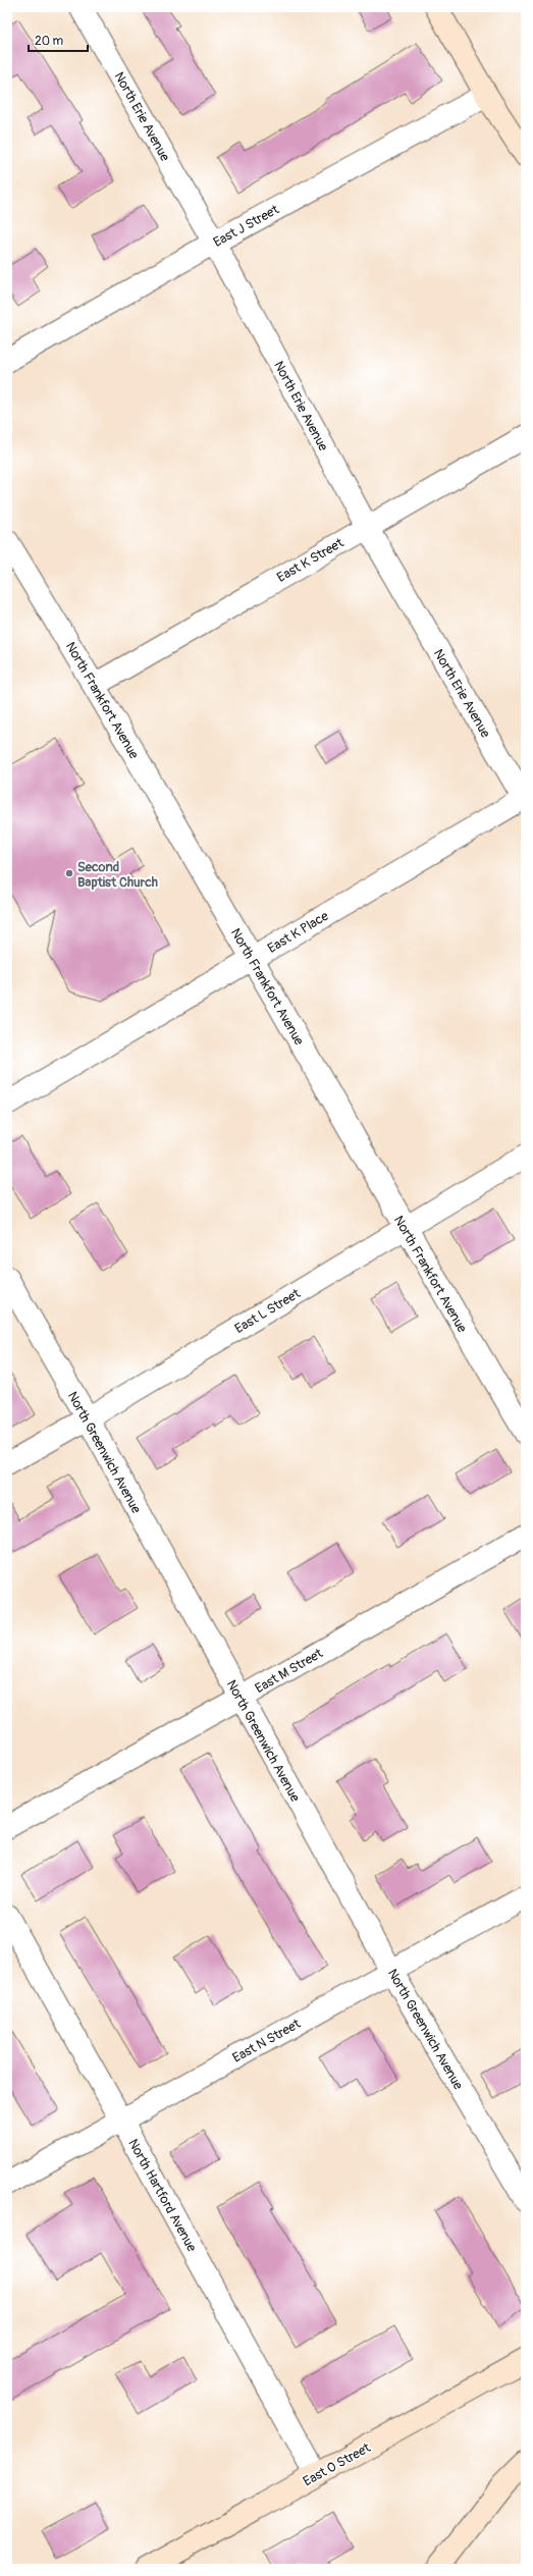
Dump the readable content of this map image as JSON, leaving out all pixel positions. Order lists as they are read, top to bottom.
{
  "streets": {
    "street": [
      "North Erie Avenue",
      "East J Street",
      "East K Street",
      "North Frankfort Avenue",
      "East K Place",
      "East L Street",
      "North Greenwich Avenue",
      "East M Street",
      "East N Street",
      "North Hartford Avenue",
      "East O Street"
    ]
  },
  "crossings": [
    ["North Erie Avenue", "East J Street"],
    ["North Erie Avenue", "East K Street"],
    ["North Erie Avenue", "East K Place"],
    ["East K Street", "North Frankfort Avenue"],
    ["North Frankfort Avenue", "East K Place"],
    ["North Frankfort Avenue", "East L Street"],
    ["East L Street", "North Greenwich Avenue"],
    ["North Greenwich Avenue", "East M Street"],
    ["North Greenwich Avenue", "East N Street"],
    ["East N Street", "North Hartford Avenue"],
    ["North Hartford Avenue", "East O Street"]
  ],
  "places": ["Second Baptist Church"],
  "scale_bar": "20 m"
}
